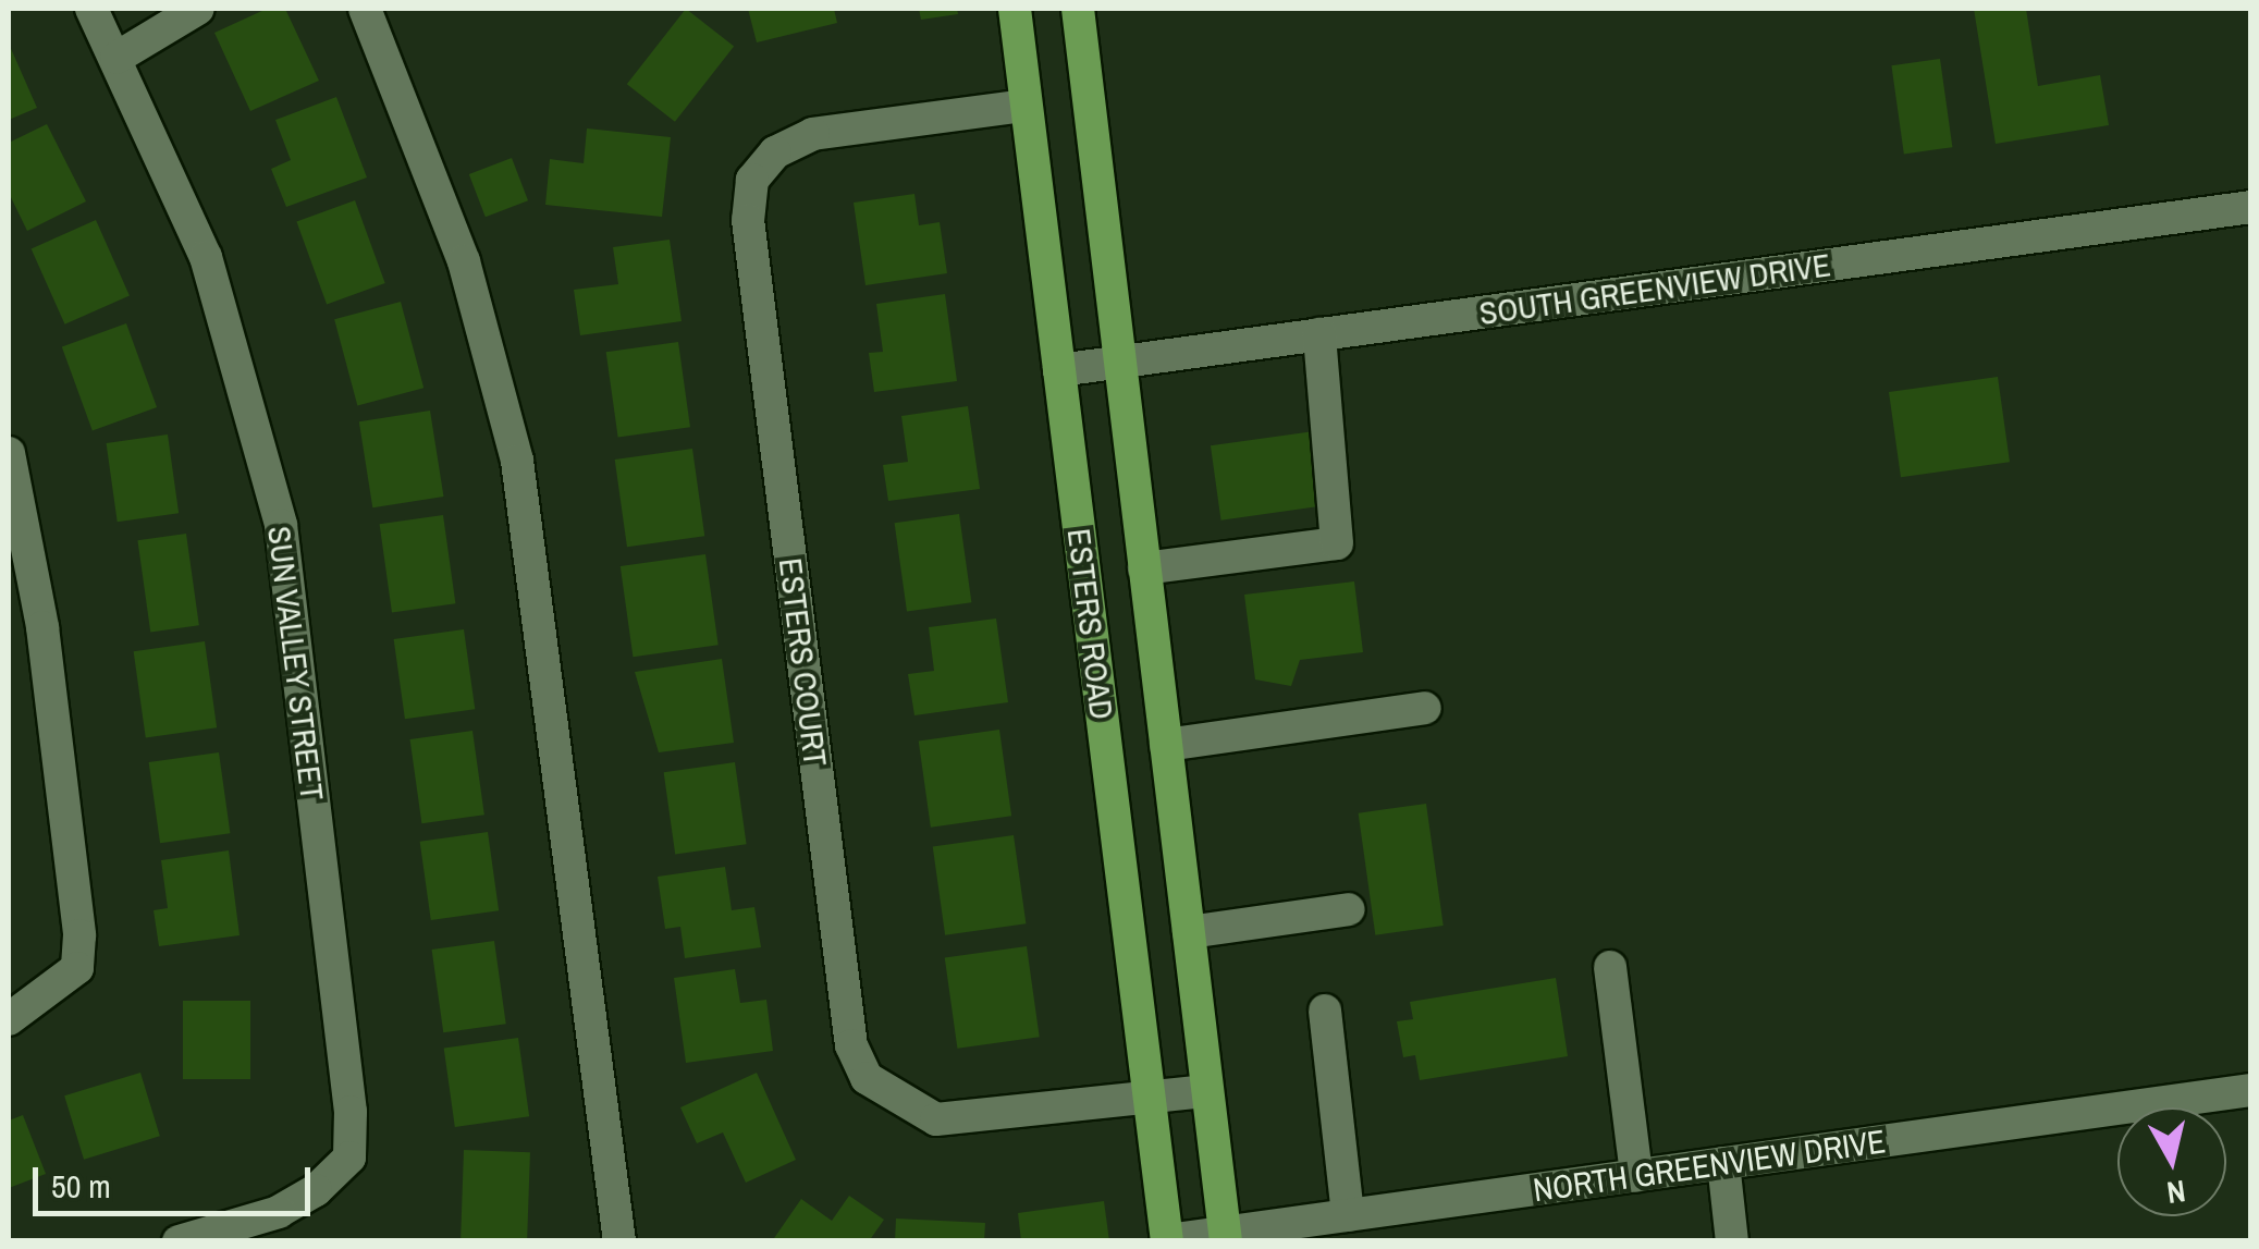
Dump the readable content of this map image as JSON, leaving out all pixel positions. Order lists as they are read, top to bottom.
{
  "streets": {
    "main road": ["ESTERS ROAD"],
    "street": [
      "SOUTH GREENVIEW DRIVE",
      "ESTERS COURT",
      "SUN VALLEY STREET",
      "NORTH GREENVIEW DRIVE"
    ]
  },
  "crossings": [
    ["SOUTH GREENVIEW DRIVE", "ESTERS ROAD"],
    ["ESTERS ROAD", "ESTERS COURT"],
    ["ESTERS ROAD", "NORTH GREENVIEW DRIVE"]
  ],
  "scale_bar": "50 m",
  "north": "bottom"
}
